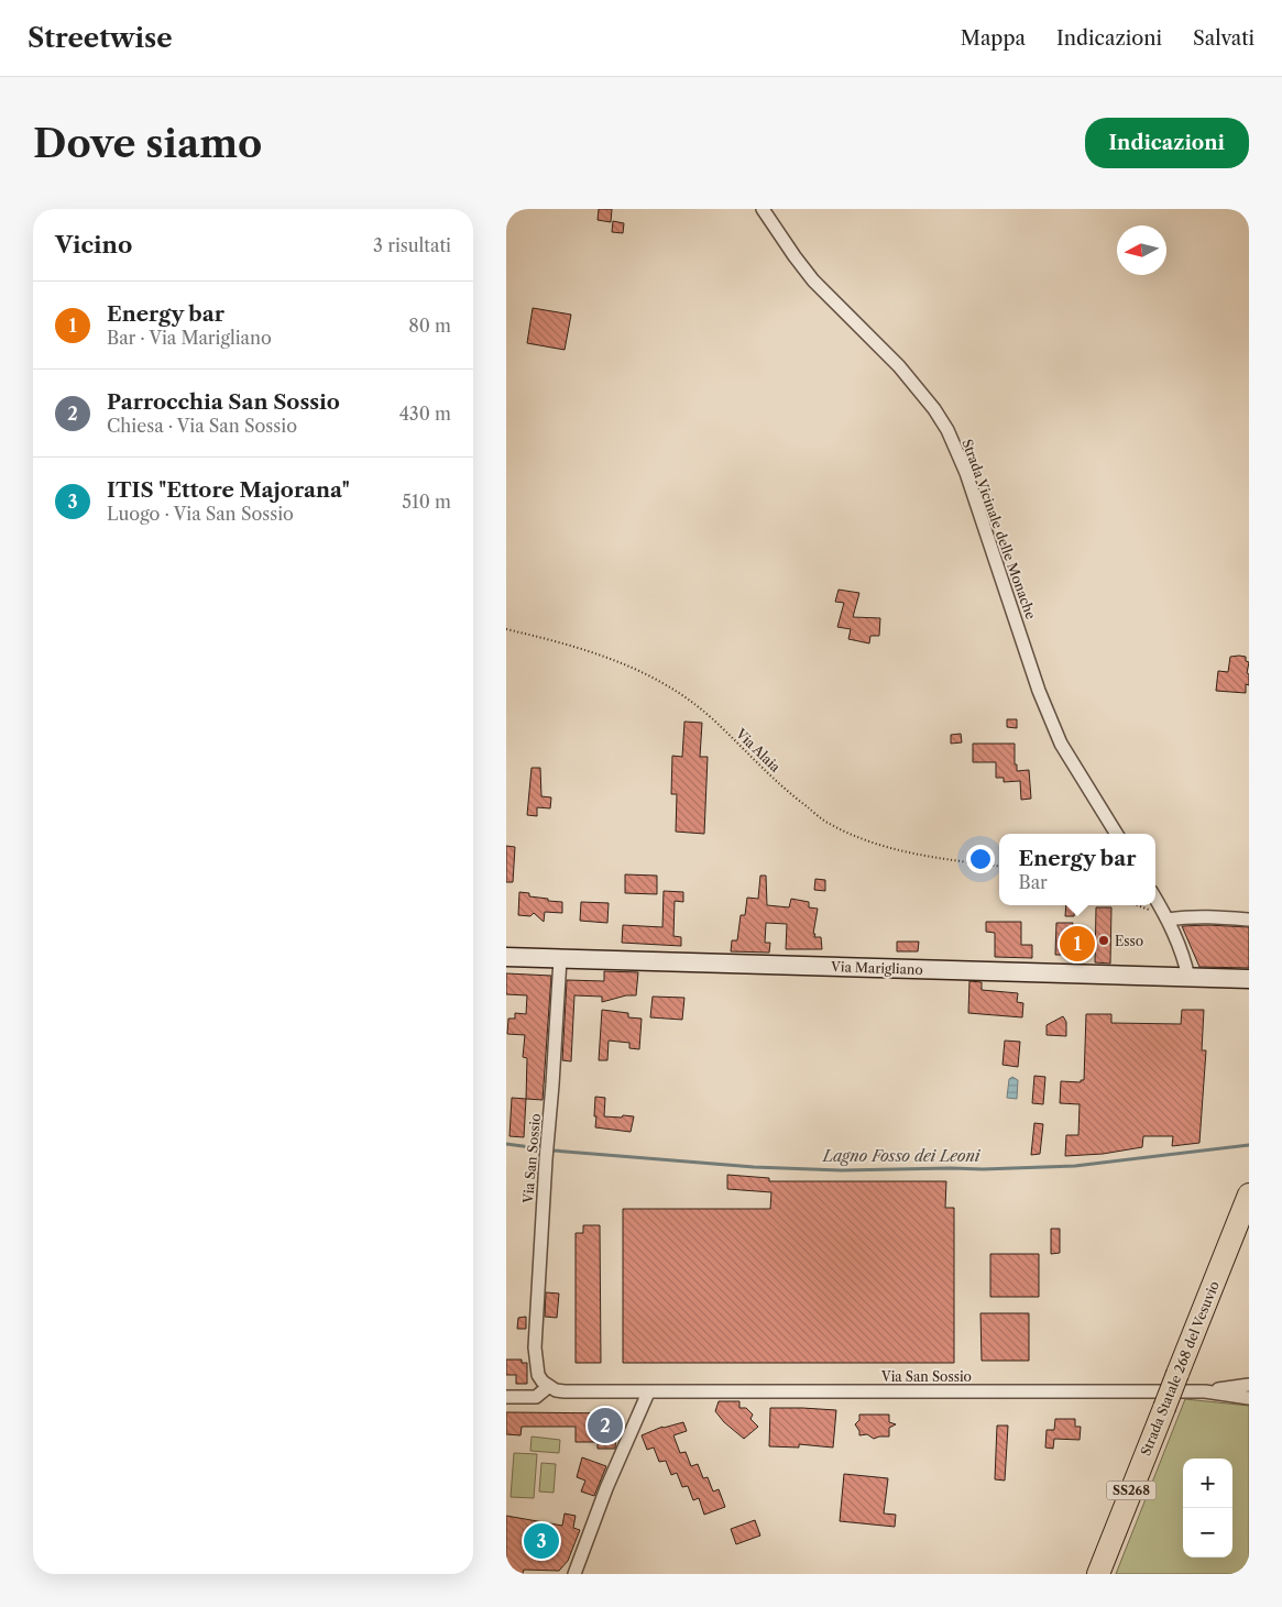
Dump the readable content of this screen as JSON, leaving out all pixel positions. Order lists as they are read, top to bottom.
{
  "streets": {
    "highway": ["Strada Statale 268 del Vesuvio", "SS268"],
    "street": ["Strada Vicinale delle Monache", "Via Marigliano", "Via San Sossio"],
    "path": ["Via Alaia"]
  },
  "crossings": [
    ["Via Marigliano", "Via San Sossio"]
  ],
  "water": ["Lagno Fosso dei Leoni"],
  "places": ["Esso"],
  "north": "left",
  "page": {
    "header": "Streetwise",
    "nav": ["Mappa", "Indicazioni", "Salvati"],
    "buttons": "Indicazioni",
    "title": "Dove siamo",
    "heading": ["Vicino", "3 risultati"],
    "list": [
      {
        "mark": "1",
        "name": "Energy bar",
        "note": "Bar · Via Marigliano",
        "value": "80 m"
      },
      {
        "mark": "2",
        "name": "Parrocchia San Sossio",
        "note": "Chiesa · Via San Sossio",
        "value": "430 m"
      },
      {
        "mark": "3",
        "name": "ITIS \"Ettore Majorana\"",
        "note": "Luogo · Via San Sossio",
        "value": "510 m"
      }
    ],
    "popup": ["Energy bar", "Bar"],
    "pins": ["1", "2", "3"],
    "map_buttons": ["+", "−"]
  }
}
